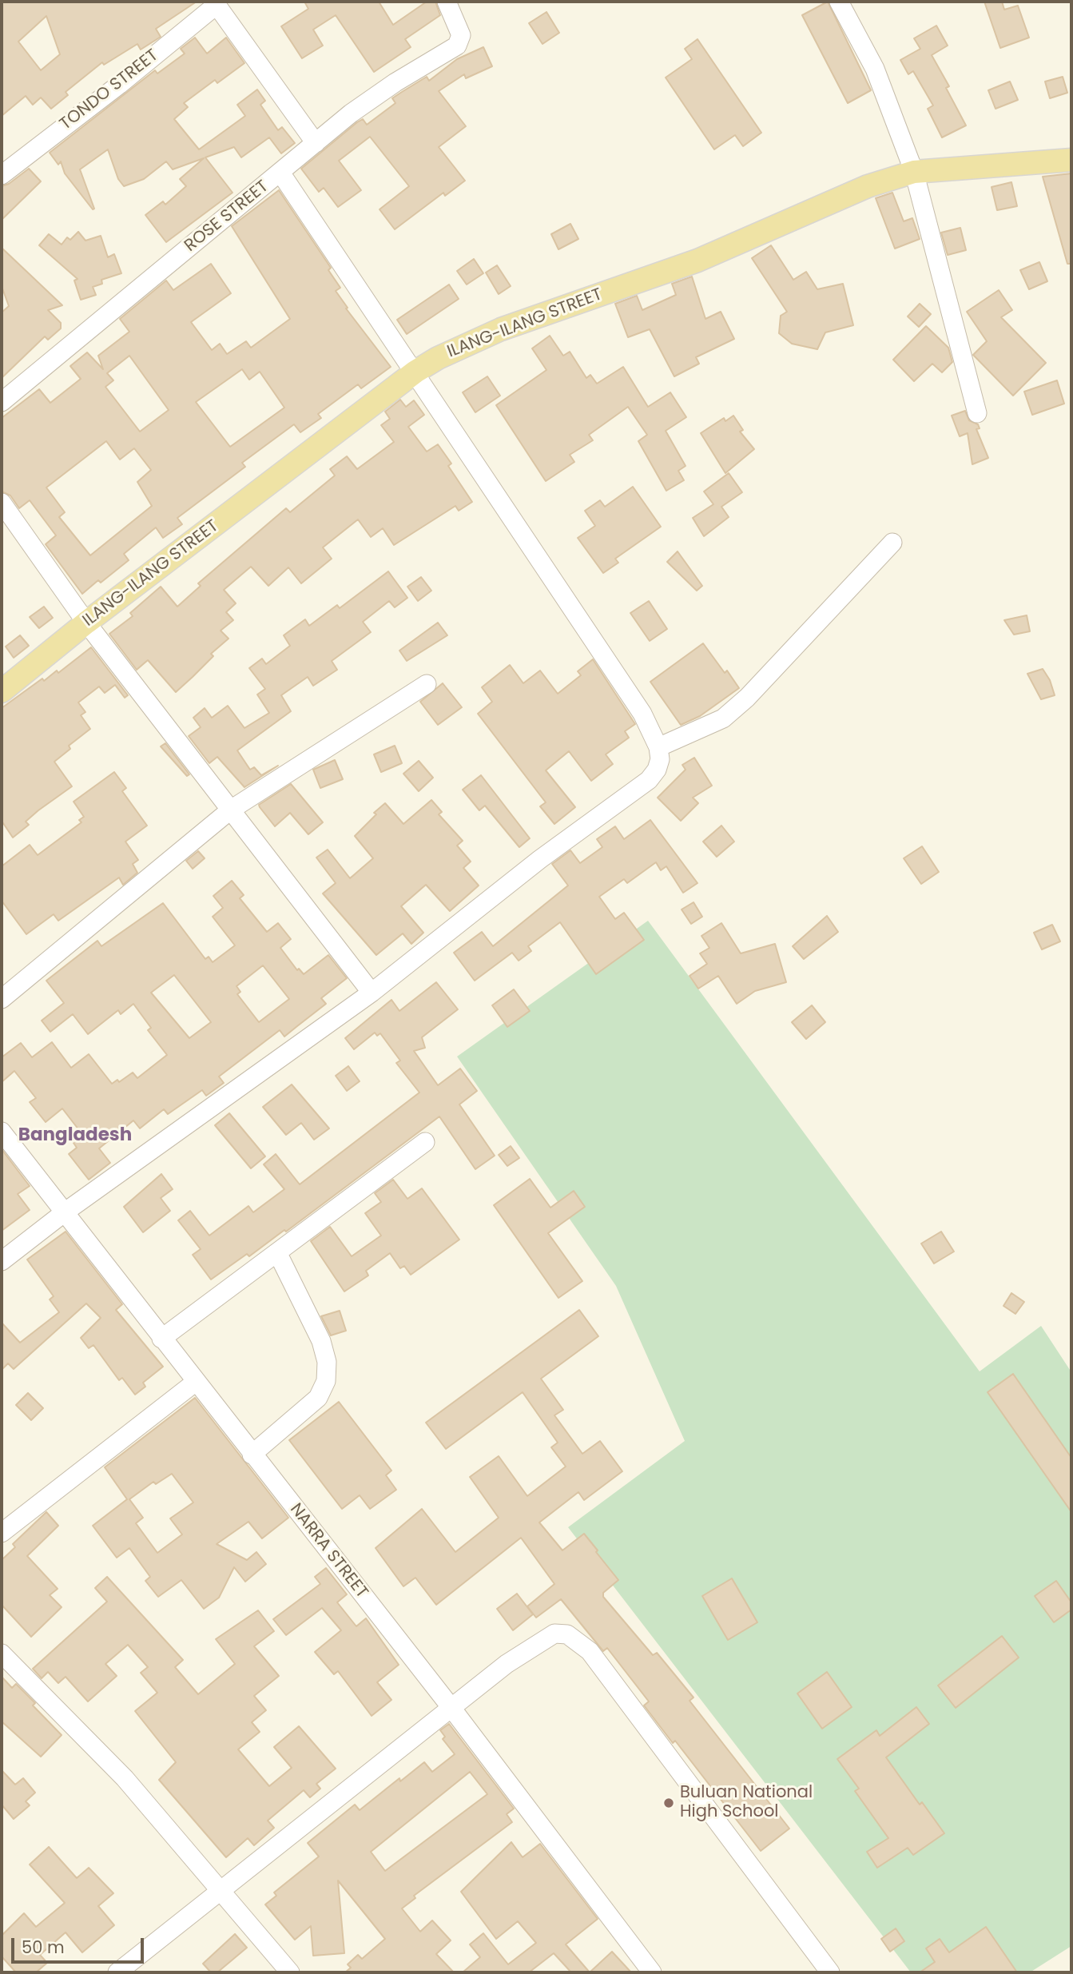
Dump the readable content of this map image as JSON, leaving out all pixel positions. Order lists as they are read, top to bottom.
{
  "streets": {
    "main road": ["ILANG-ILANG STREET"],
    "street": ["TONDO STREET", "ROSE STREET", "NARRA STREET"]
  },
  "districts": ["Bangladesh"],
  "places": ["Buluan National High School"],
  "scale_bar": "50 m"
}
